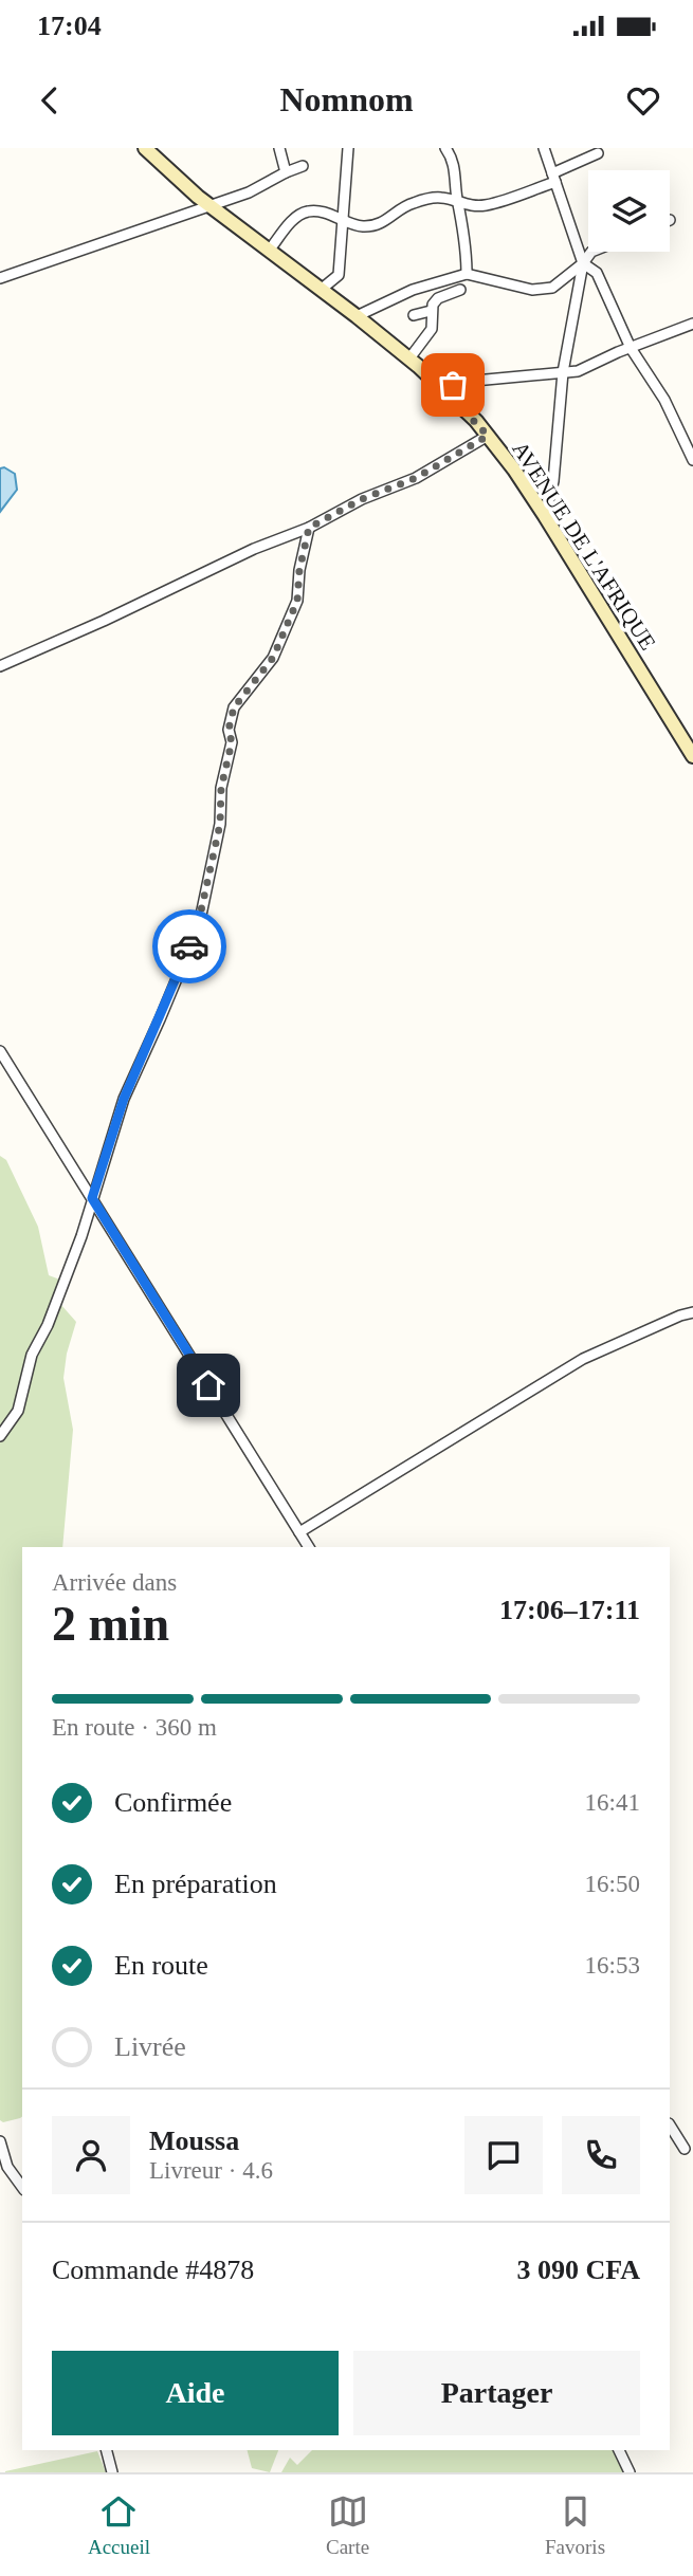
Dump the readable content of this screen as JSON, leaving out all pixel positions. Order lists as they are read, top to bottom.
{
  "streets": {
    "main road": ["AVENUE DE L'AFRIQUE"]
  },
  "page": {
    "status": "17:04",
    "header": "Nomnom",
    "heading": ["2 min", "Arrivée dans", "17:06–17:11"],
    "panel": [
      "Moussa",
      "Livreur · 4.6",
      "Commande #4878",
      "3 090 CFA"
    ],
    "bar": "En route · 360 m",
    "list": [
      ["Confirmée", "16:41"],
      ["En préparation", "16:50"],
      ["En route", "16:53"],
      "Livrée"
    ],
    "buttons": ["Aide", "Partager"],
    "tabs": ["Accueil", "Carte", "Favoris"]
  }
}
